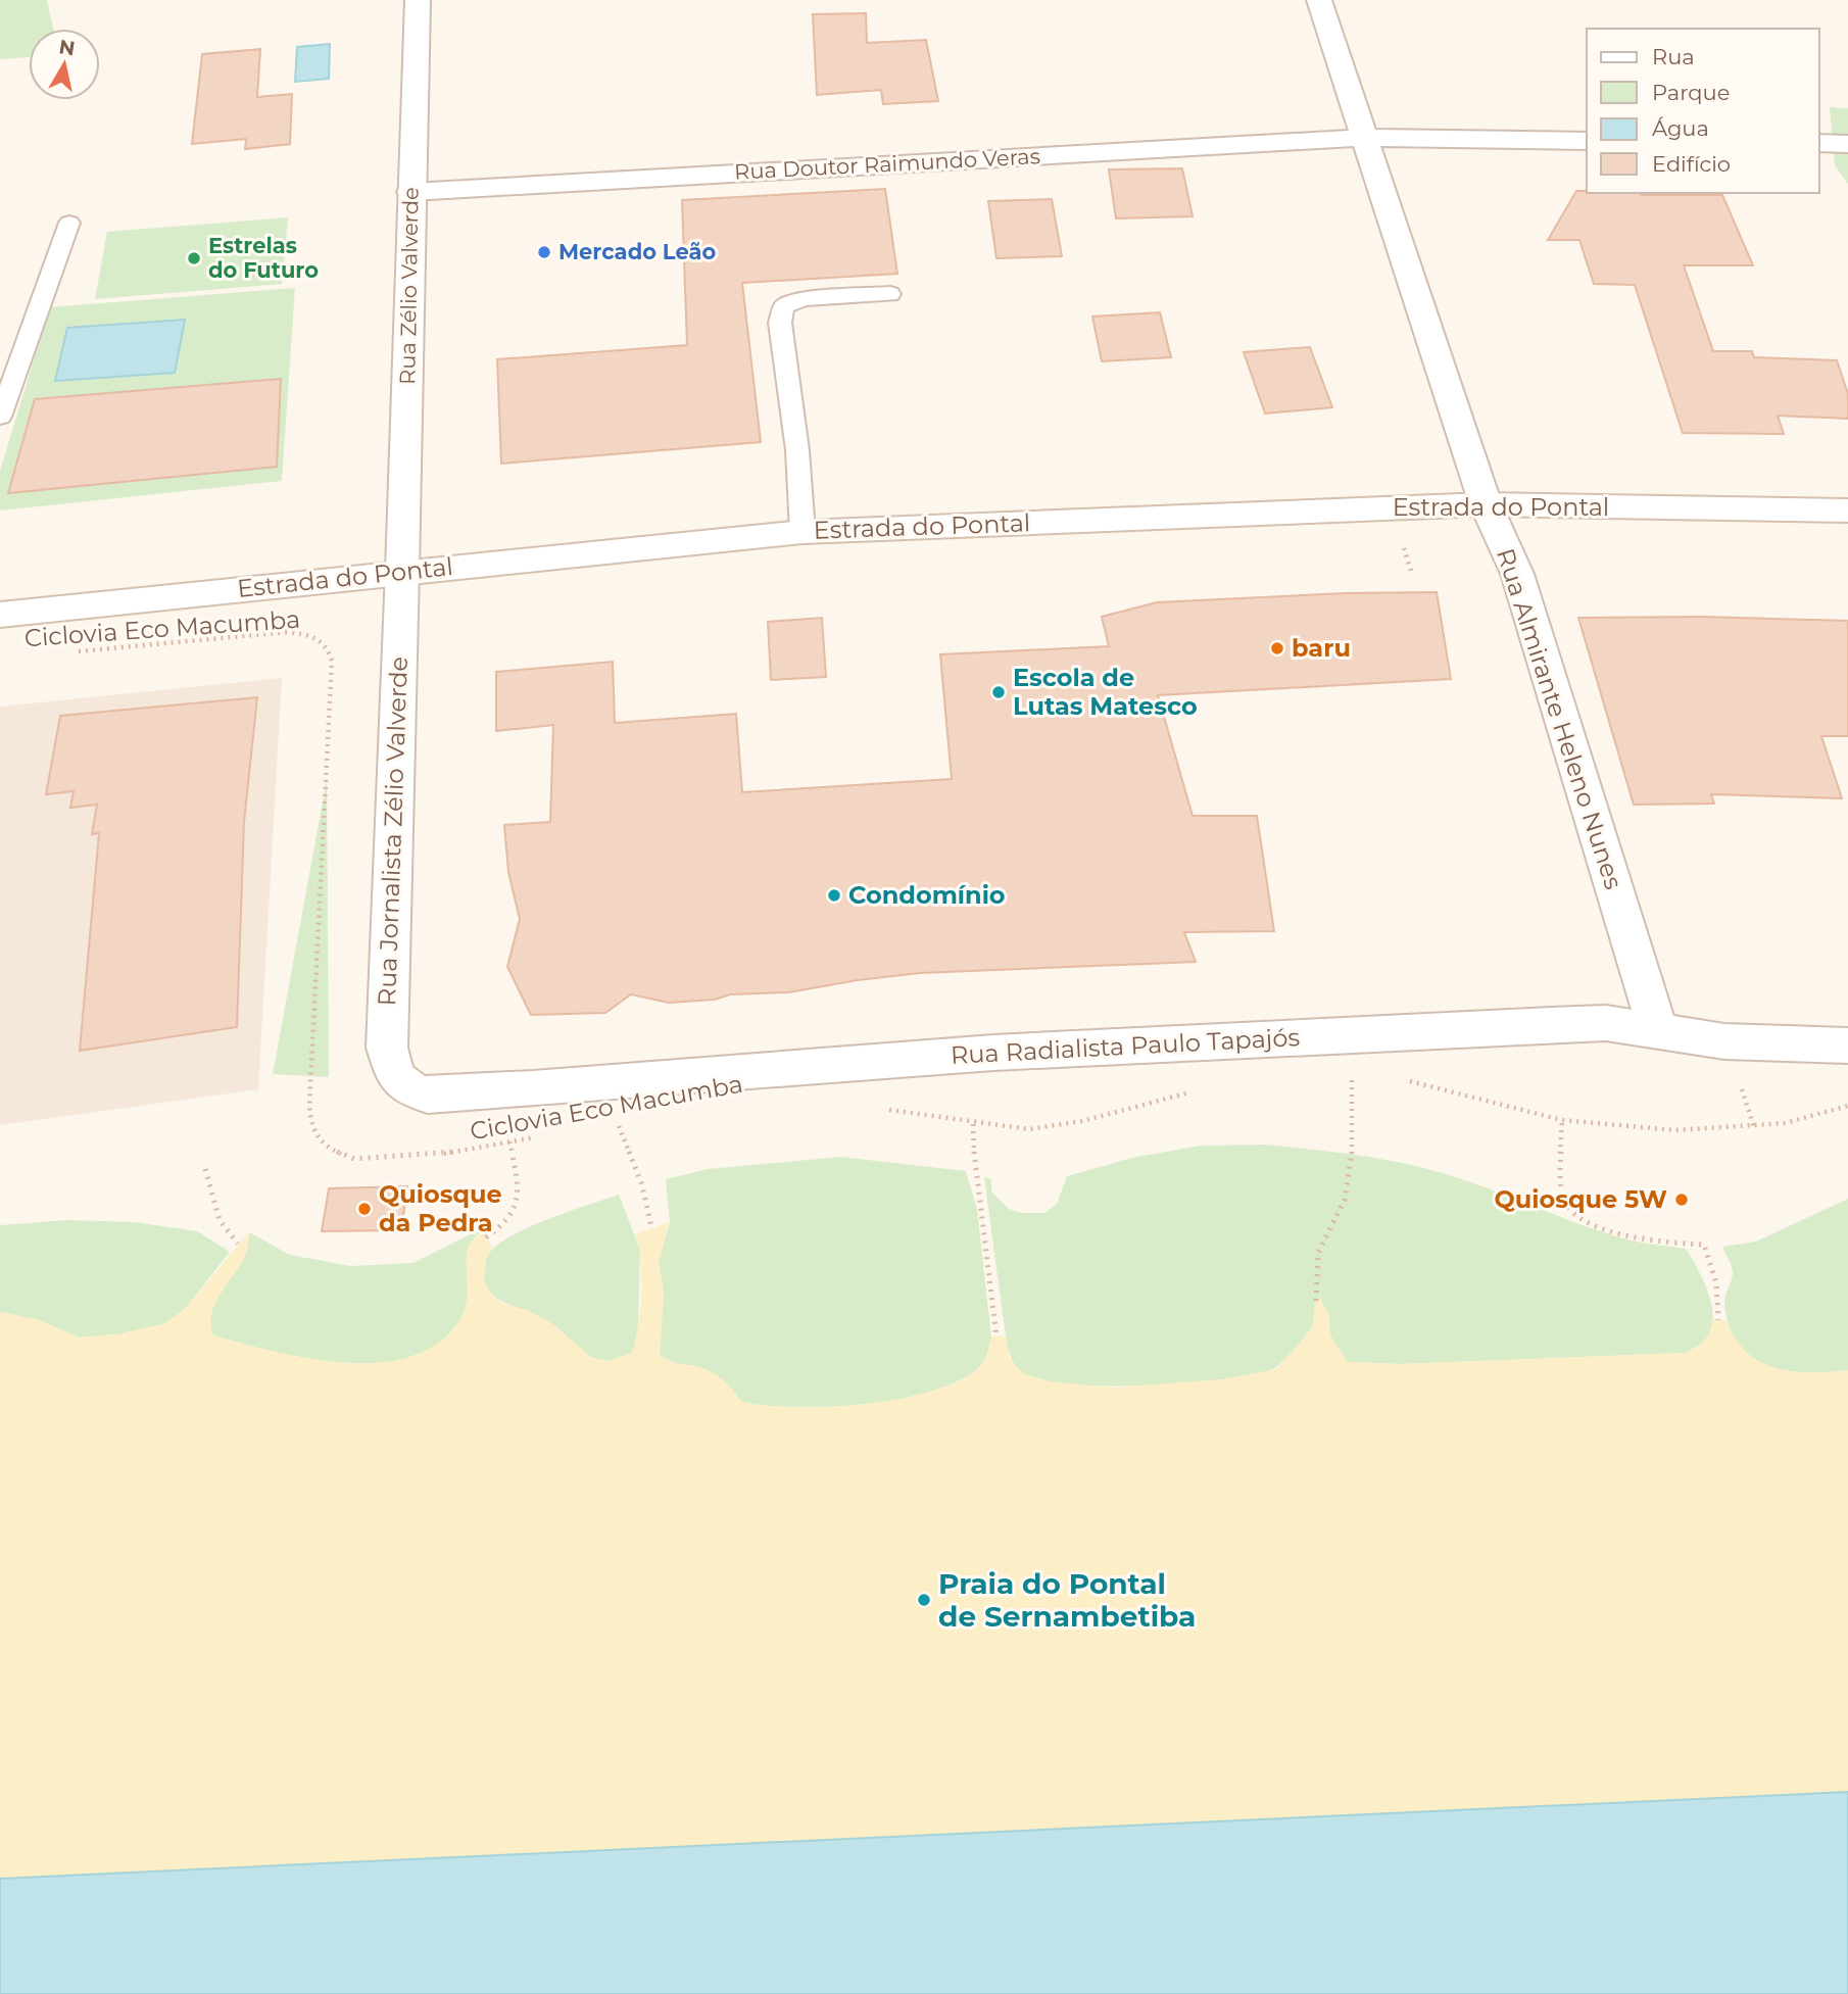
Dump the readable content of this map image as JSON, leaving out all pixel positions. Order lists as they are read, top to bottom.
{
  "streets": {
    "street": [
      "Rua Doutor Raimundo Veras",
      "Rua Zélio Valverde",
      "Estrada do Pontal",
      "Rua Almirante Heleno Nunes",
      "Rua Jornalista Zélio Valverde",
      "Rua Radialista Paulo Tapajós"
    ],
    "path": ["Ciclovia Eco Macumba"]
  },
  "crossings": [
    ["Rua Doutor Raimundo Veras", "Rua Zélio Valverde"],
    ["Rua Doutor Raimundo Veras", "Rua Almirante Heleno Nunes"],
    ["Rua Zélio Valverde", "Estrada do Pontal"],
    ["Rua Zélio Valverde", "Rua Jornalista Zélio Valverde"],
    ["Estrada do Pontal", "Rua Almirante Heleno Nunes"],
    ["Estrada do Pontal", "Rua Jornalista Zélio Valverde"],
    ["Rua Almirante Heleno Nunes", "Rua Radialista Paulo Tapajós"],
    ["Rua Jornalista Zélio Valverde", "Rua Radialista Paulo Tapajós"]
  ],
  "places": [
    "Mercado Leão",
    "Estrelas do Futuro",
    "baru",
    "Escola de Lutas Matesco",
    "Condomínio",
    "Quiosque 5W",
    "Quiosque da Pedra",
    "Praia do Pontal de Sernambetiba"
  ],
  "legend": [
    "Rua",
    "Parque",
    "Água",
    "Edifício"
  ],
  "north": "top"
}
